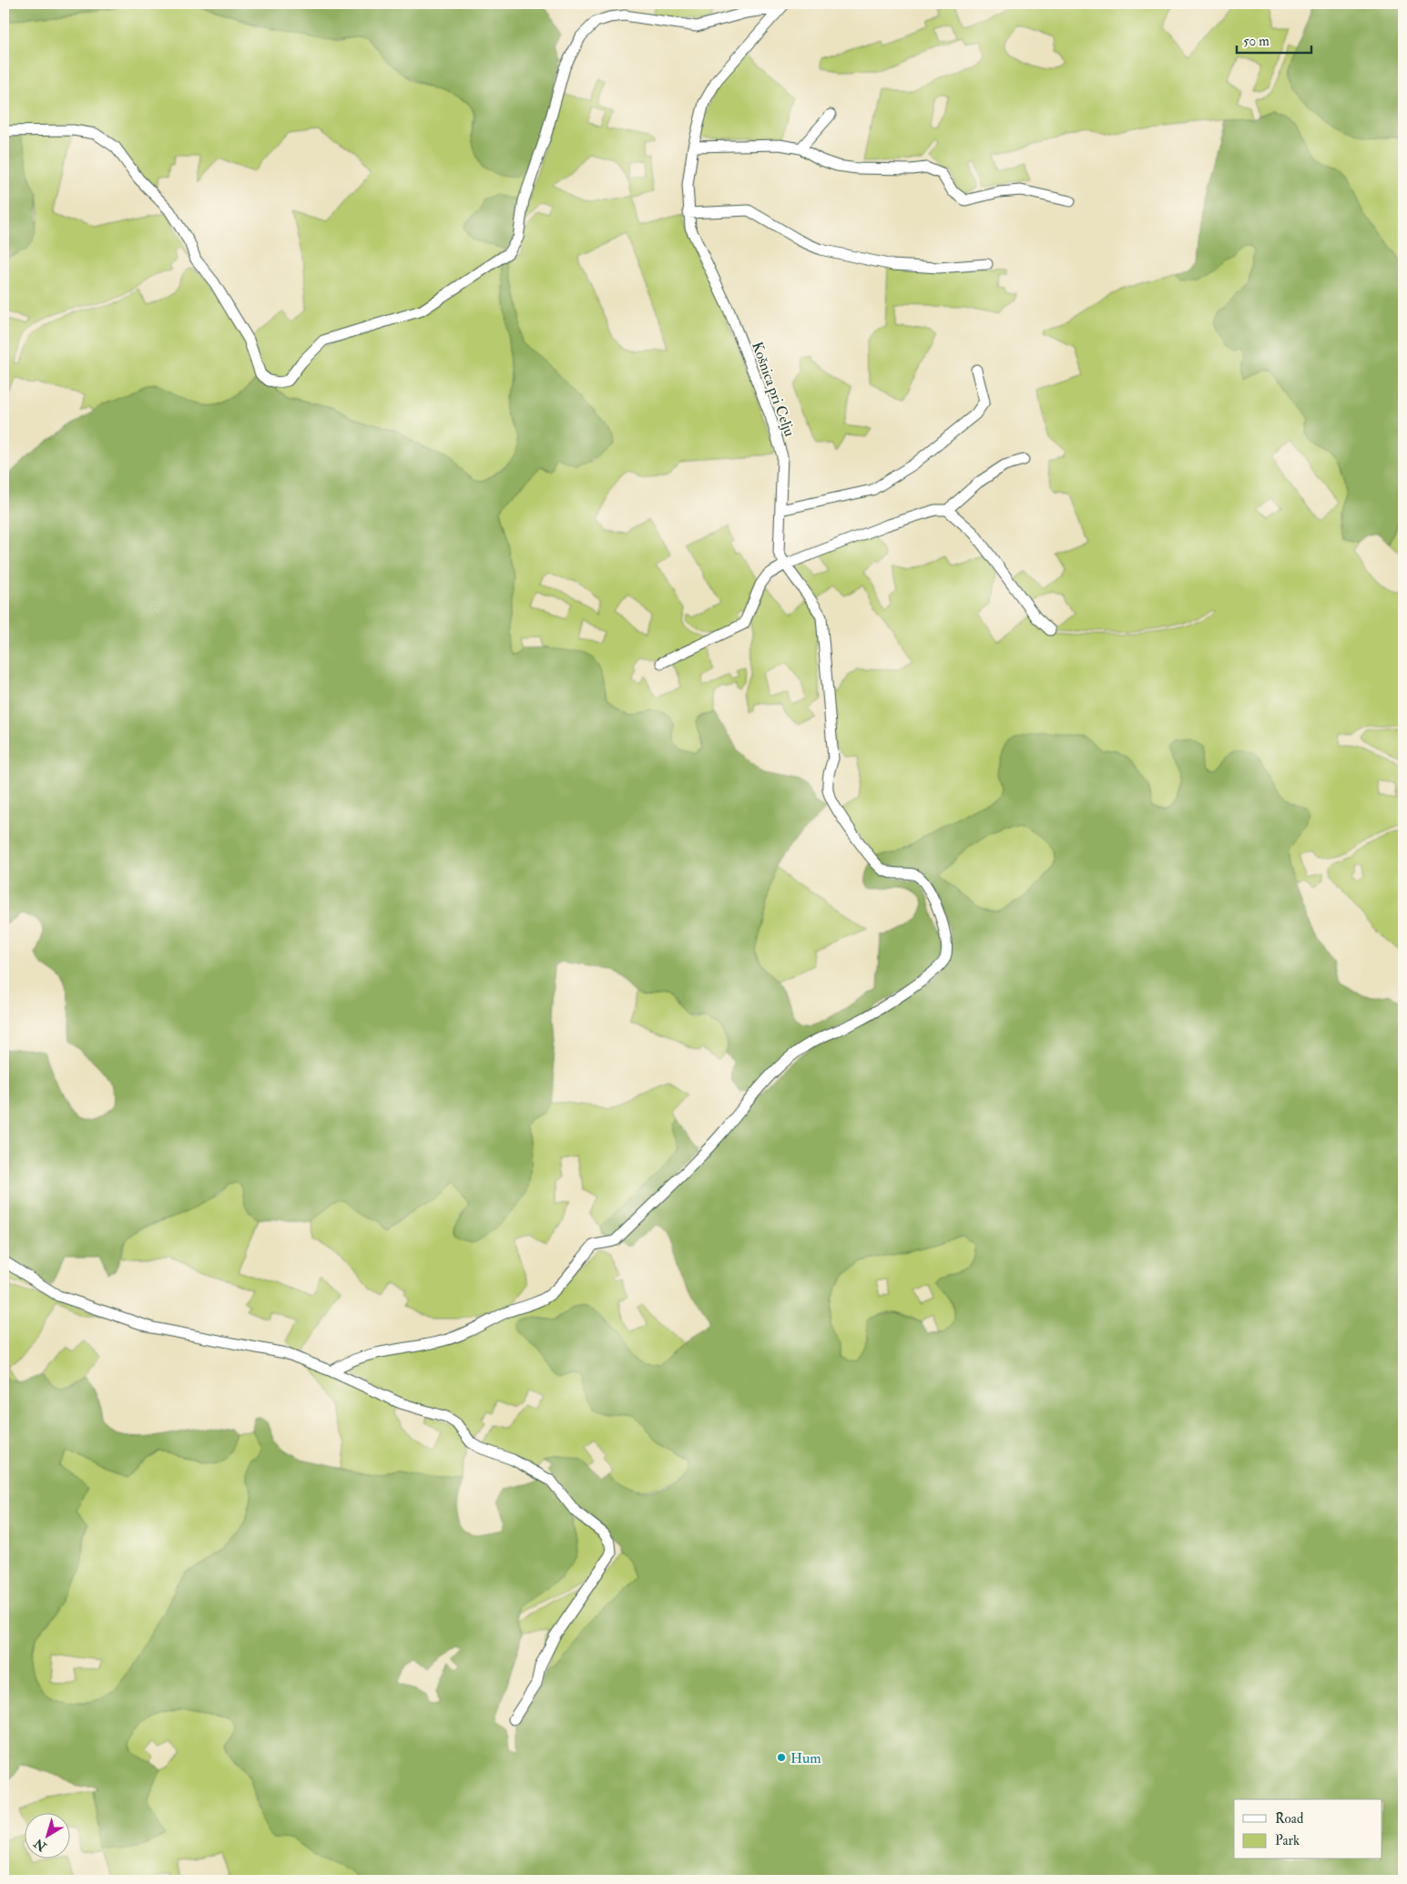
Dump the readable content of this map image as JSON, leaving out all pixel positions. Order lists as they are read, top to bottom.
{
  "streets": {
    "street": ["Košnica pri Celju"]
  },
  "places": ["Hum"],
  "legend": ["Road", "Park"],
  "scale_bar": "50 m",
  "north": "bottom left"
}
